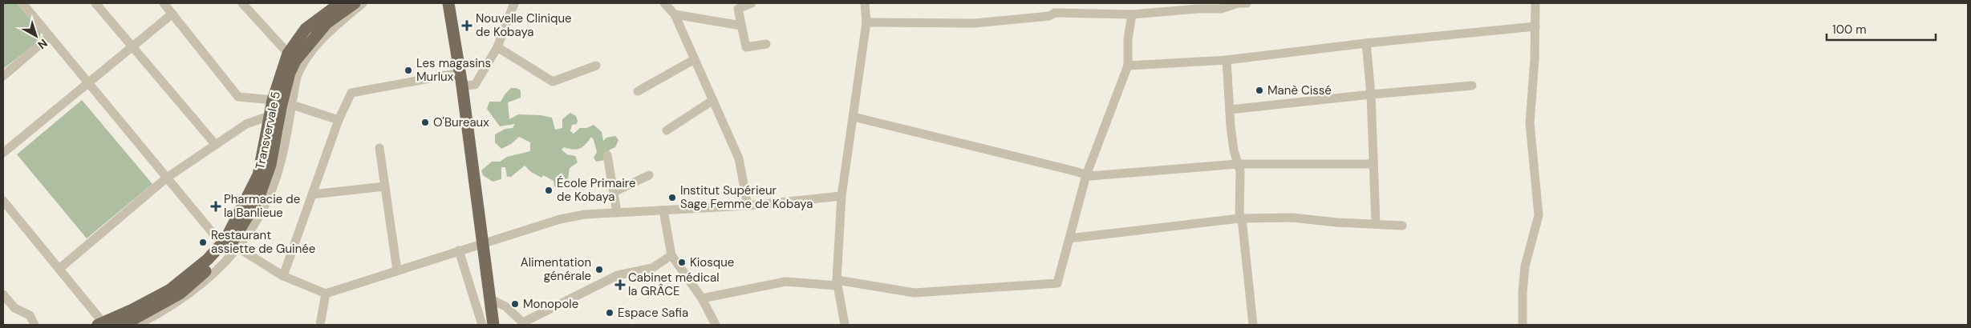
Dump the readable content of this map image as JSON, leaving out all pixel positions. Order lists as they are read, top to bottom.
{
  "streets": {
    "main road": ["Transvervale 5"]
  },
  "places": {
    "health": ["Nouvelle Clinique de Kobaya", "Pharmacie de la Banlieue", "Cabinet médical la GRÂCE"],
    "other": [
      "Les magasins Murlux",
      "Manè Cissé",
      "O'Bureaux",
      "École Primaire de Kobaya",
      "Institut Supérieur Sage Femme de Kobaya",
      "Restaurant assiette de Guinée",
      "Kiosque",
      "Alimentation générale",
      "Monopole",
      "Espace Safia"
    ]
  },
  "scale_bar": "100 m",
  "north": "bottom right"
}
